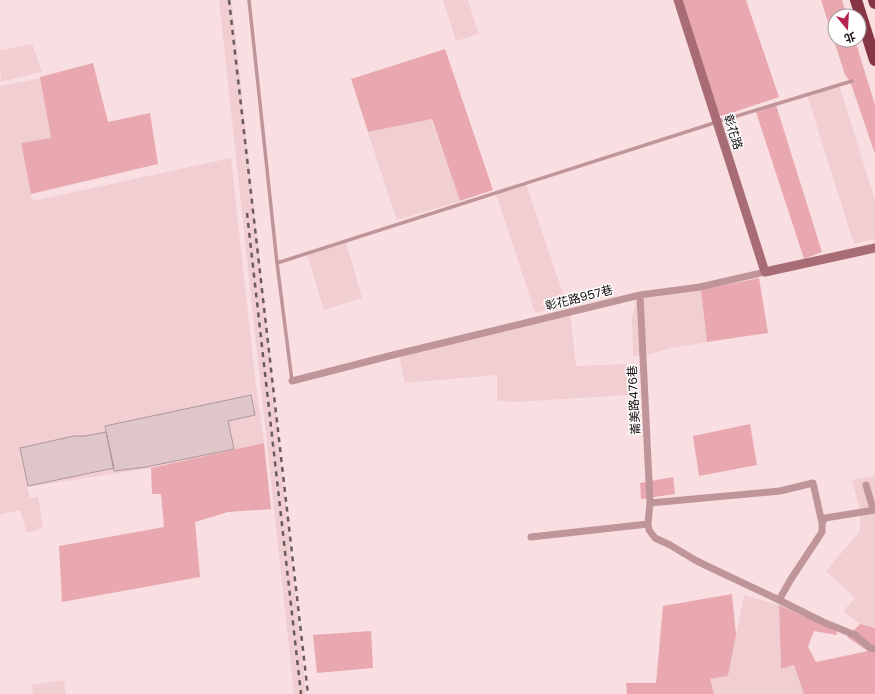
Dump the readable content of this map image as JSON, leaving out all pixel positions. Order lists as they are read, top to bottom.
{
  "streets": {
    "street": ["彰花路", "彰花路957巷", "崙美路476巷"]
  },
  "crossings": [
    ["彰花路", "彰花路957巷"],
    ["彰花路957巷", "崙美路476巷"]
  ],
  "north": "bottom"
}
